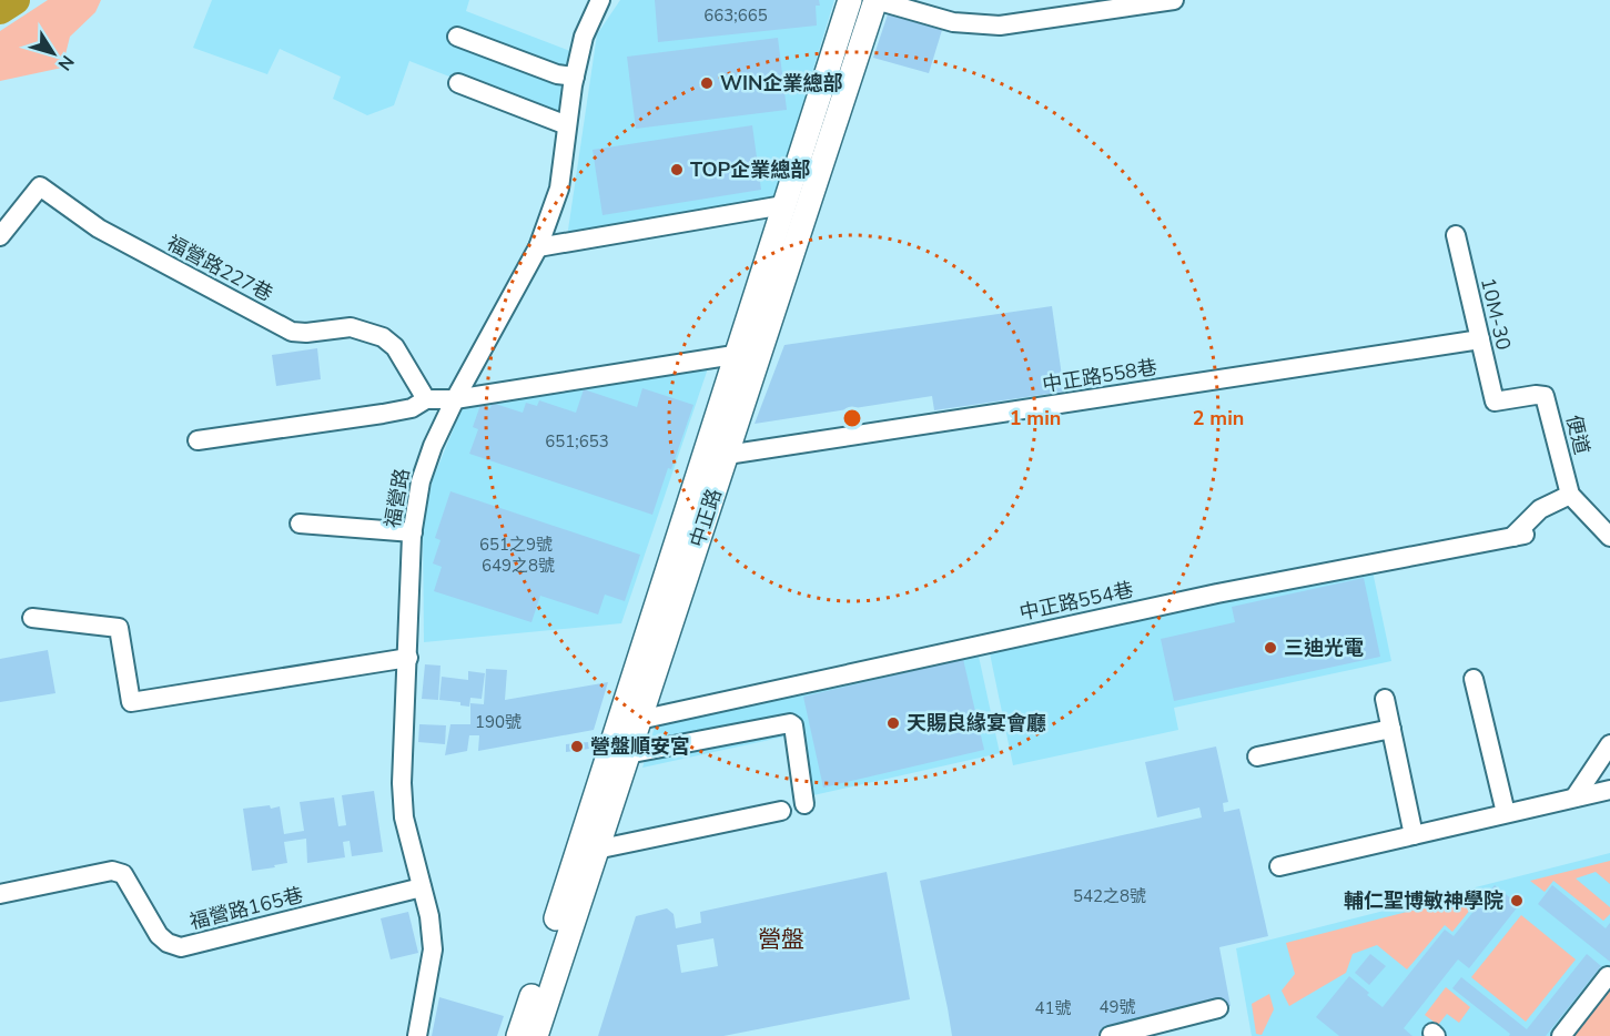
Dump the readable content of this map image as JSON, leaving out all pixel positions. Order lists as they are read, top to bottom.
{
  "streets": {
    "main road": ["中正路"],
    "street": [
      "福營路227巷",
      "10M-30",
      "中正路558巷",
      "便道",
      "福營路",
      "中正路554巷",
      "福營路165巷"
    ]
  },
  "crossings": [
    ["10M-30", "中正路558巷"],
    ["10M-30", "便道"],
    ["中正路558巷", "中正路"],
    ["便道", "中正路554巷"],
    ["福營路", "福營路165巷"],
    ["中正路", "中正路554巷"]
  ],
  "districts": ["營盤"],
  "places": [
    "WIN企業總部",
    "TOP企業總部",
    "三迪光電",
    "天賜良緣宴會廳",
    "營盤順安宮",
    "輔仁聖博敏神學院"
  ],
  "house_numbers": [
    "663;665",
    "651;653",
    "651之9號",
    "649之8號",
    "190號",
    "542之8號",
    "49號",
    "41號"
  ],
  "north": "bottom right",
  "rings": ["1 min", "2 min"]
}
